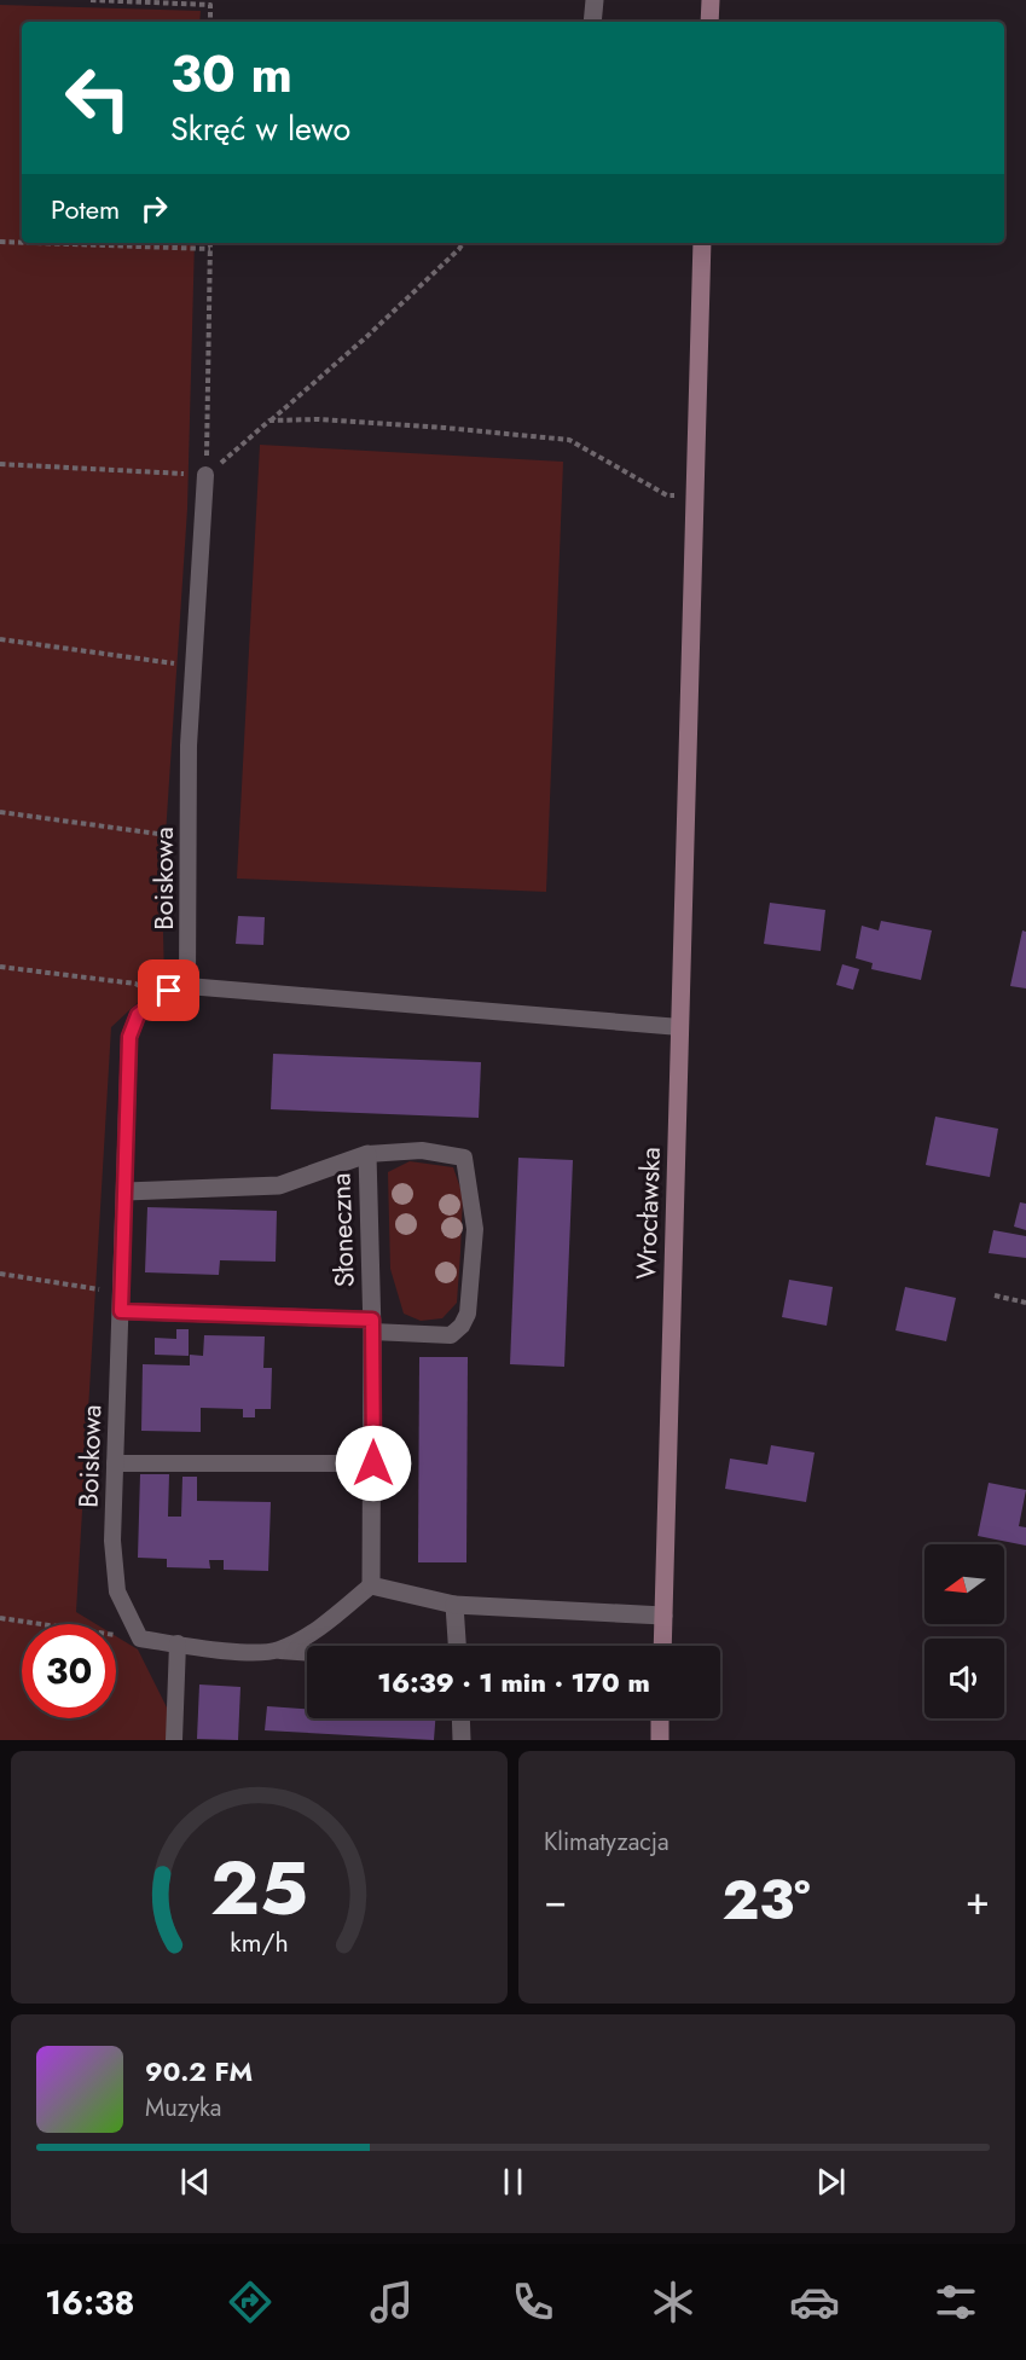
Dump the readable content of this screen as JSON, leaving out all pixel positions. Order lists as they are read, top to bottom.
{
  "streets": {
    "main road": ["Wrocławska"],
    "street": ["Słoneczna"],
    "lane": ["Boiskowa"]
  },
  "crossings": [
    ["Boiskowa", "Słoneczna"]
  ],
  "north": "left",
  "page": {
    "turn": ["30 m", "Skręć w lewo"],
    "then": "Potem",
    "limit": "30",
    "trip": "16:39 · 1 min · 170 m",
    "tile": "Klimatyzacja",
    "heat": ["−", "23°", "+"],
    "song": ["90.2 FM", "Muzyka"],
    "tabs": "16:38",
    "gauge": ["25", "km/h"]
  }
}
